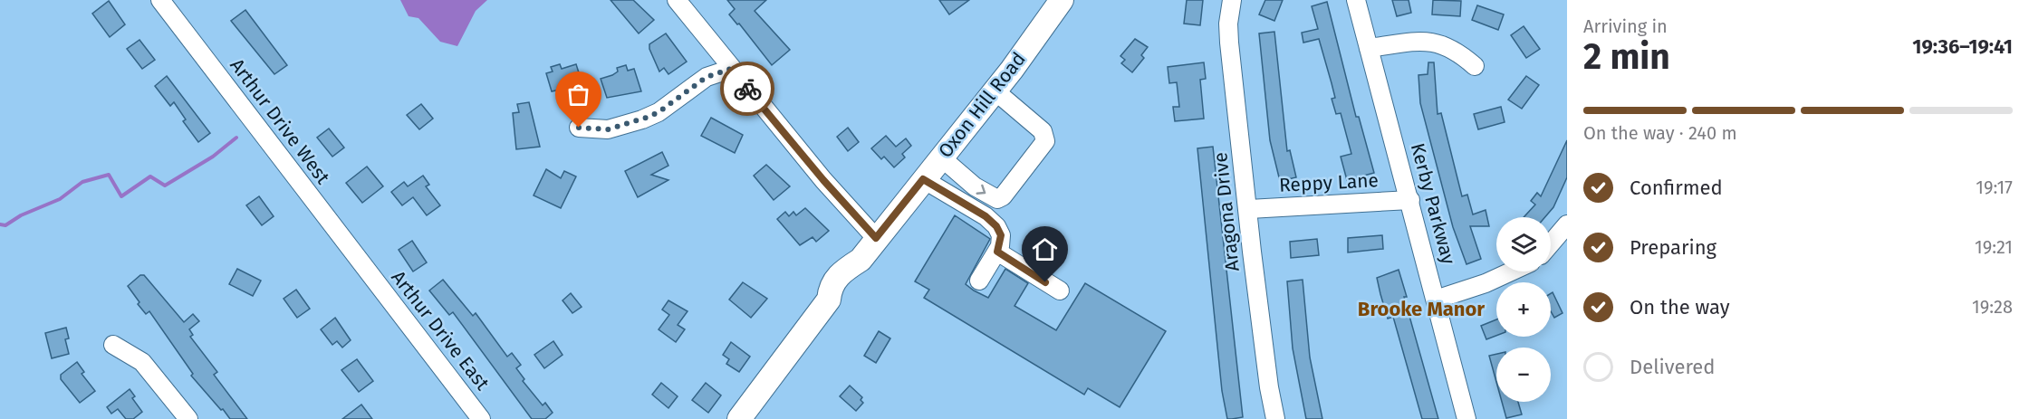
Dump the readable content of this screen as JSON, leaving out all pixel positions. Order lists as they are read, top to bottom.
{
  "streets": {
    "main road": ["Oxon Hill Road"],
    "street": [
      "Arthur Drive West",
      "Reppy Lane",
      "Kerby Parkway",
      "Aragona Drive",
      "Arthur Drive East"
    ]
  },
  "crossings": [
    ["Arthur Drive West", "Arthur Drive East"],
    ["Reppy Lane", "Kerby Parkway"],
    ["Reppy Lane", "Aragona Drive"]
  ],
  "districts": ["Brooke Manor"],
  "page": {
    "heading": ["2 min", "Arriving in", "19:36–19:41"],
    "bar": "On the way · 240 m",
    "list": [
      ["Confirmed", "19:17"],
      ["Preparing", "19:21"],
      ["On the way", "19:28"],
      "Delivered"
    ],
    "map_buttons": ["+", "−"]
  }
}
